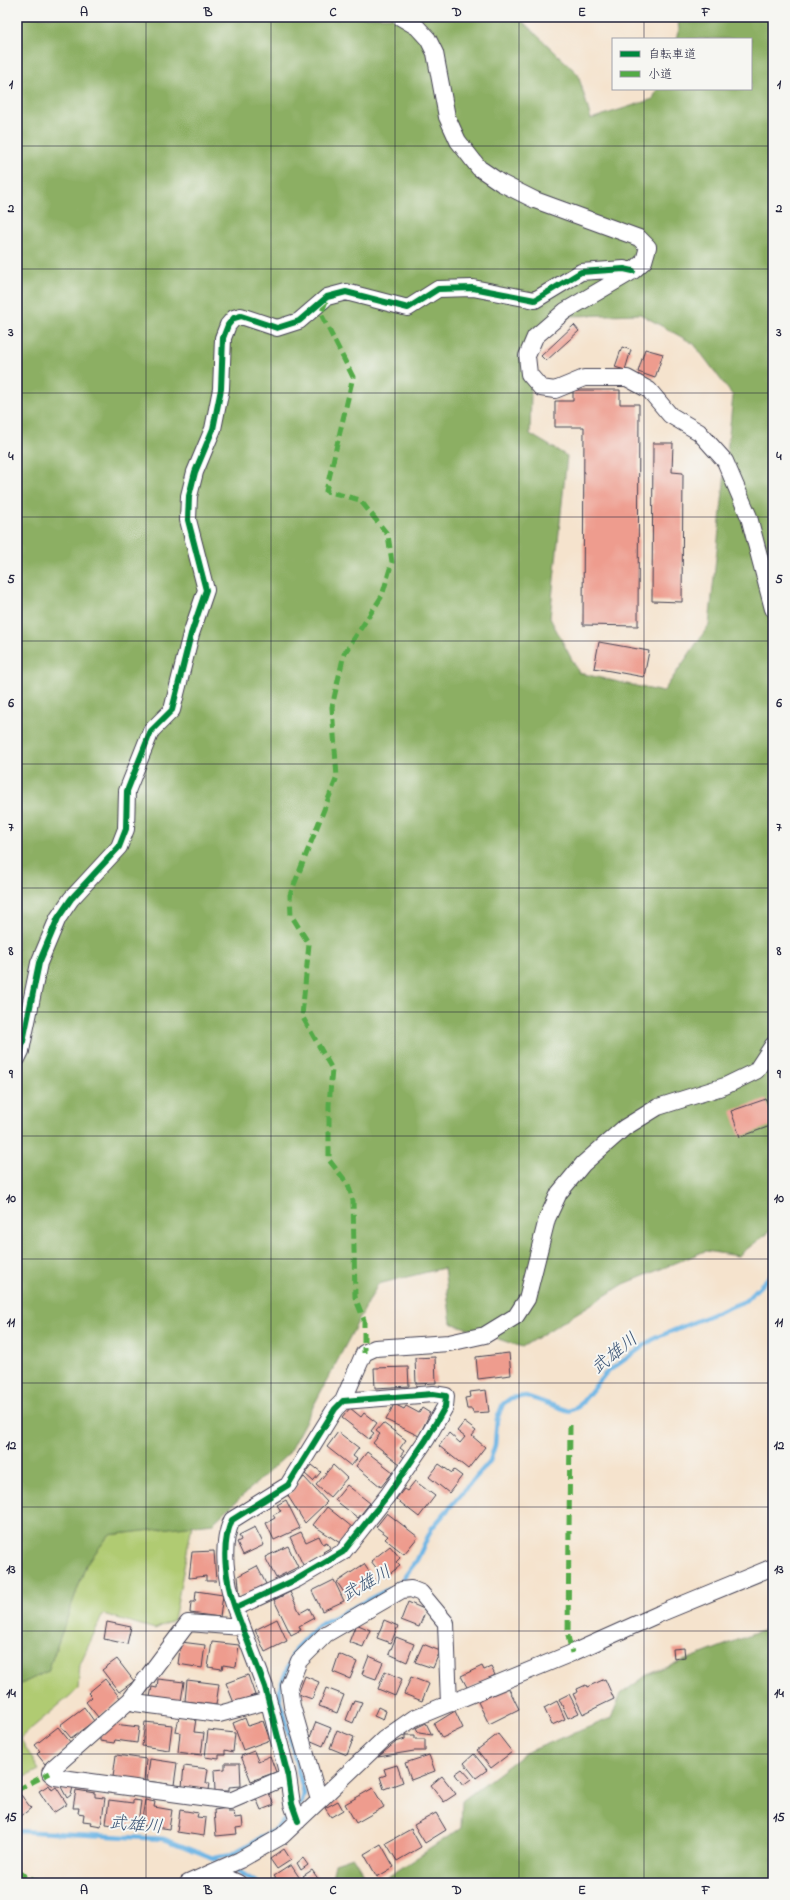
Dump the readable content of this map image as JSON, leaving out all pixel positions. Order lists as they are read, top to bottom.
{
  "water": ["武雄川"],
  "legend": ["自転車道", "小道"],
  "grid": {
    "columns": [
      "A",
      "B",
      "C",
      "D",
      "E",
      "F"
    ],
    "rows": [
      "1",
      "2",
      "3",
      "4",
      "5",
      "6",
      "7",
      "8",
      "9",
      "10",
      "11",
      "12",
      "13",
      "14",
      "15"
    ]
  }
}
